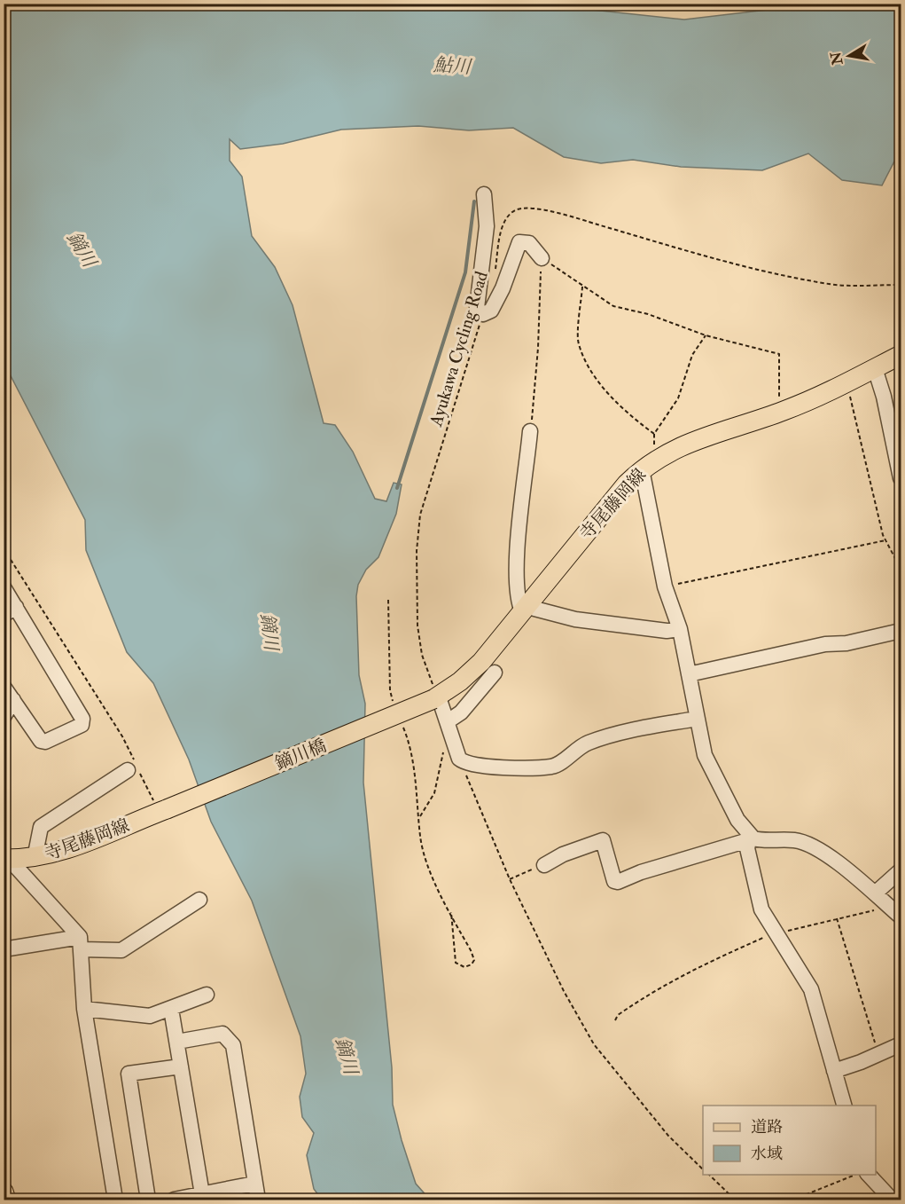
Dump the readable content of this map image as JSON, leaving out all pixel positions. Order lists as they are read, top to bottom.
{
  "streets": {
    "main road": ["寺尾藤岡線", "鏑川橋"],
    "path": ["Ayukawa Cycling Road"]
  },
  "crossings": [
    ["Ayukawa Cycling Road", "寺尾藤岡線"],
    ["Ayukawa Cycling Road", "鏑川橋"],
    ["寺尾藤岡線", "鏑川橋"]
  ],
  "water": ["鮎川", "鏑川"],
  "legend": ["道路", "水域"],
  "north": "left"
}
